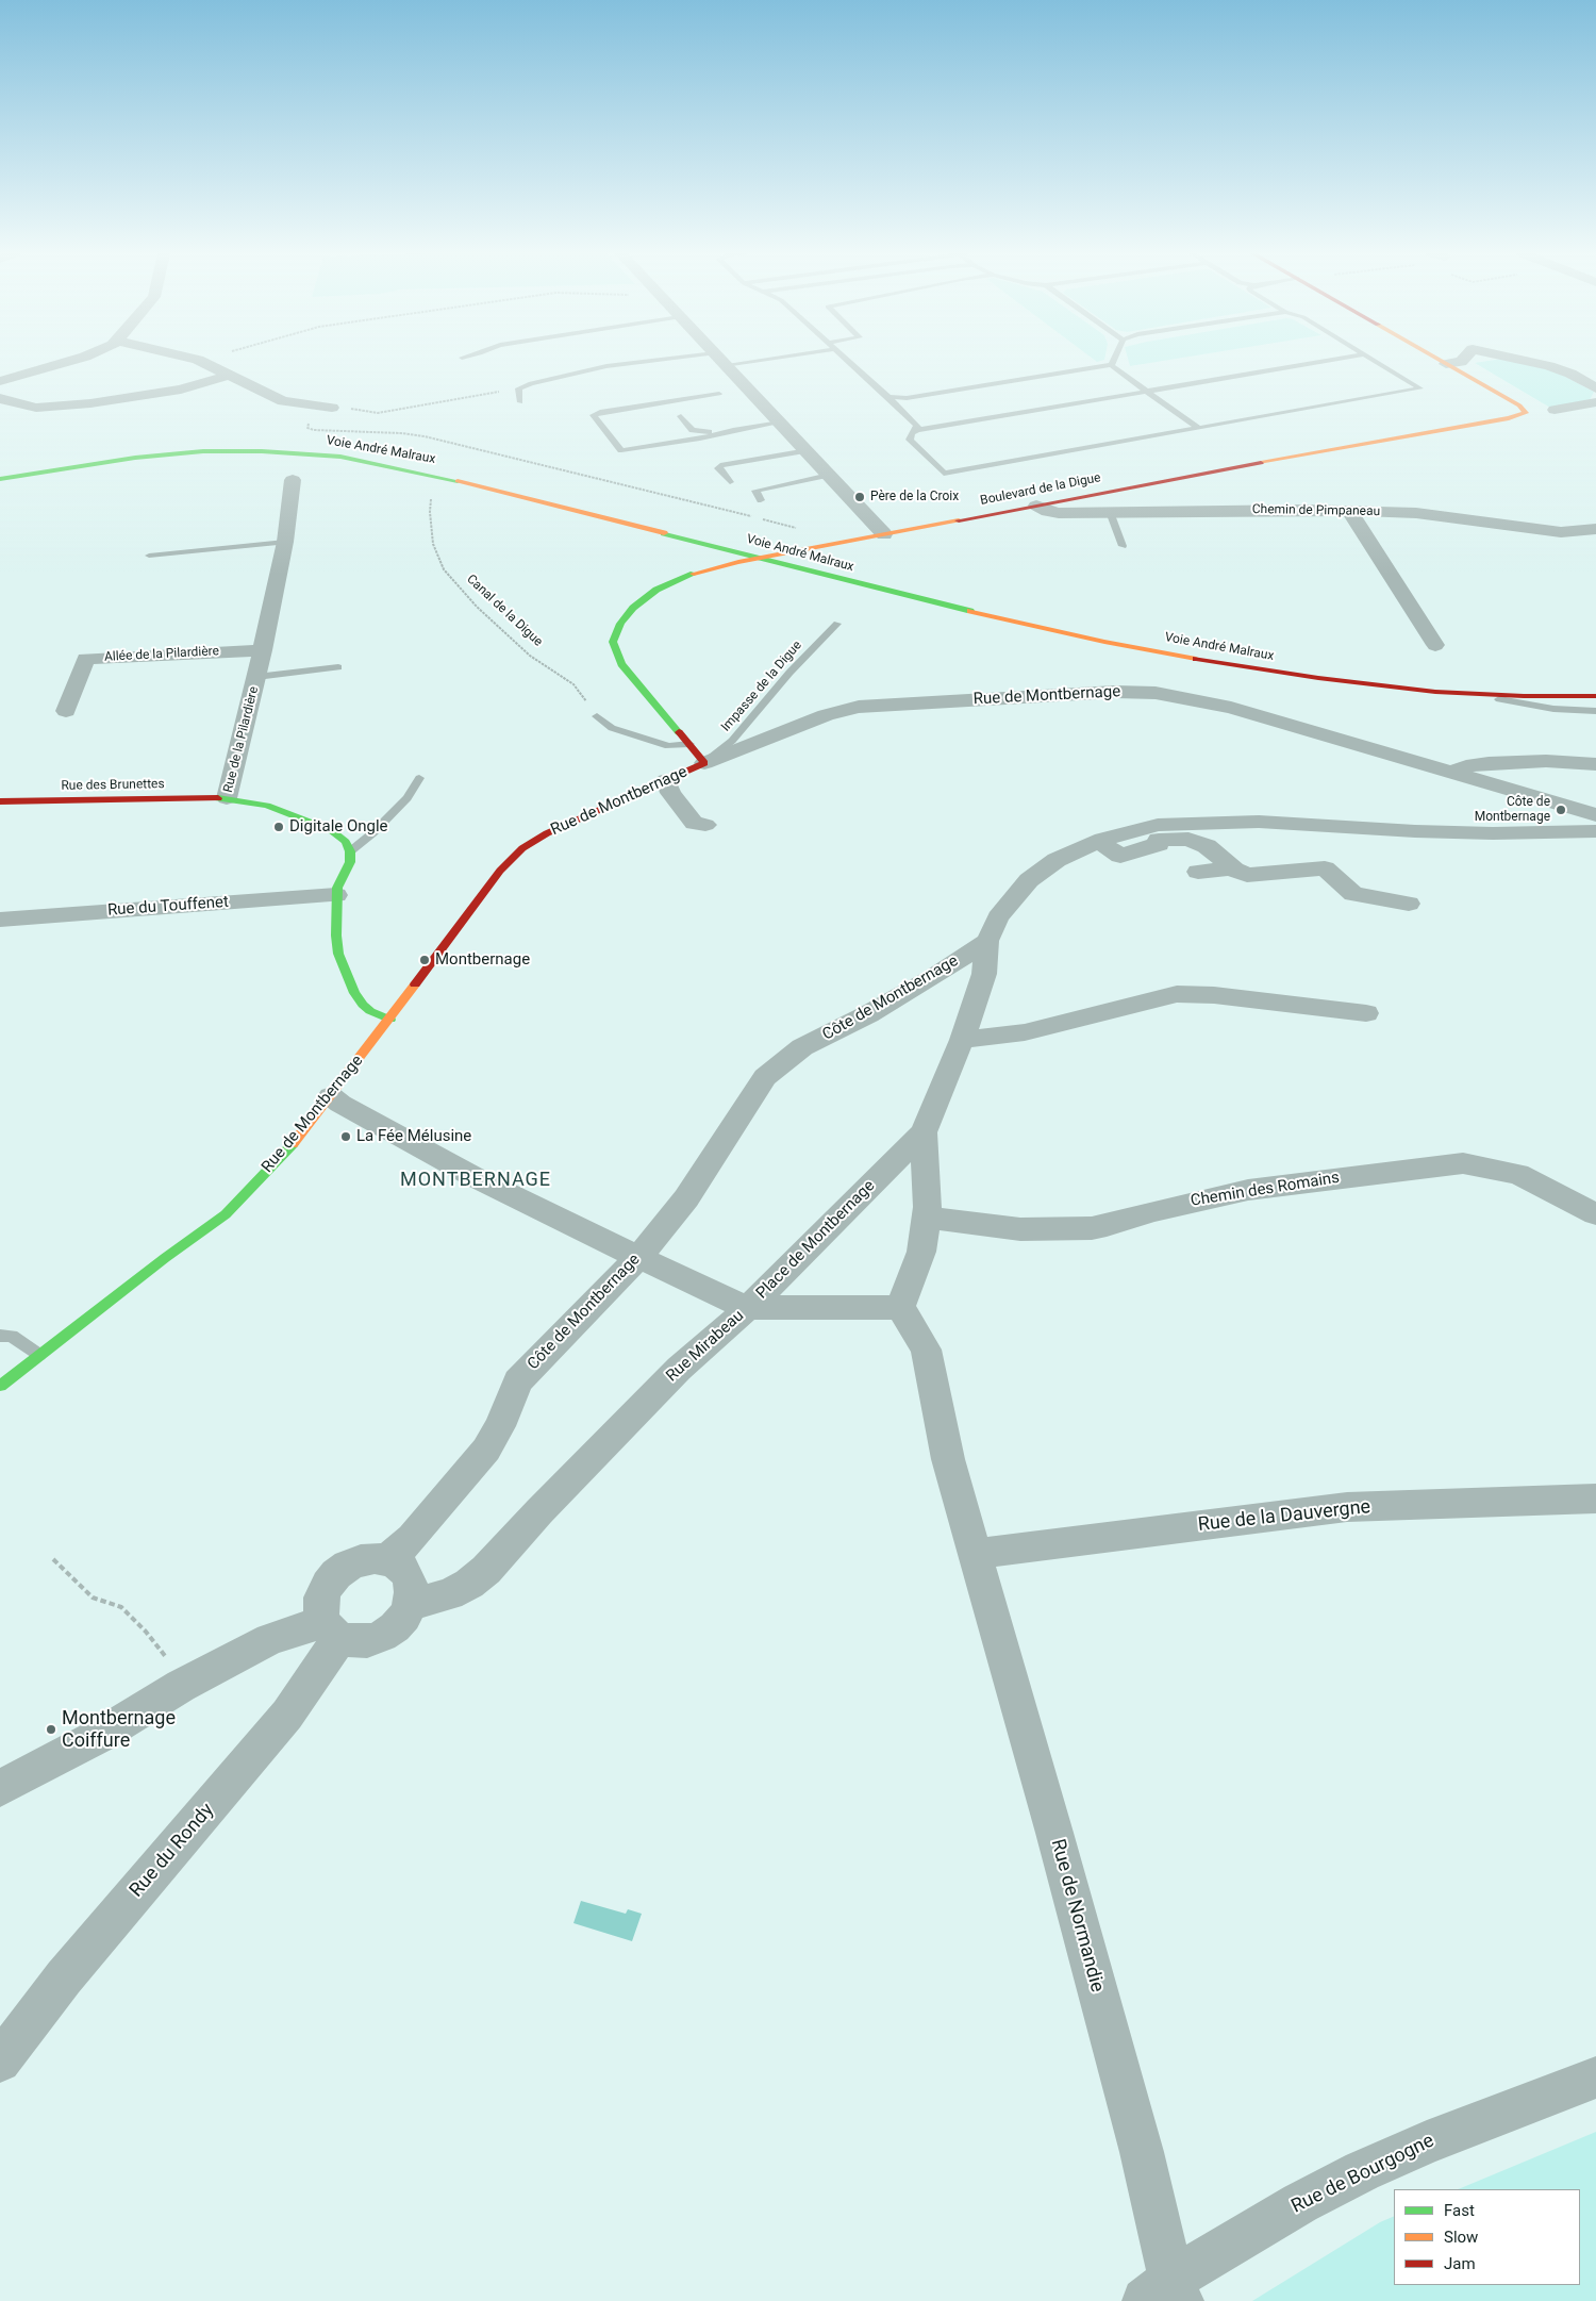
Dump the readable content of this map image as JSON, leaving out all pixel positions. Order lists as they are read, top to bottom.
{
  "streets": {
    "street": [
      "Voie André Malraux",
      "Boulevard de la Digue",
      "Chemin de Pimpaneau",
      "Allée de la Pilardière",
      "Rue de Montbernage",
      "Rue de la Pilardière",
      "Rue des Brunettes",
      "Rue du Touffenet",
      "Côte de Montbernage",
      "Chemin des Romains",
      "Place de Montbernage",
      "Rue Mirabeau",
      "Rue de la Dauvergne",
      "Rue du Rondy",
      "Rue de Normandie",
      "Rue de Bourgogne"
    ],
    "lane": ["Impasse de la Digue"],
    "path": ["Canal de la Digue"]
  },
  "crossings": [
    ["Boulevard de la Digue", "Chemin de Pimpaneau"],
    ["Boulevard de la Digue", "Impasse de la Digue"],
    ["Boulevard de la Digue", "Rue de Montbernage"],
    ["Allée de la Pilardière", "Rue de la Pilardière"],
    ["Impasse de la Digue", "Rue de Montbernage"],
    ["Rue de Montbernage", "Rue Mirabeau"],
    ["Rue de la Pilardière", "Rue des Brunettes"],
    ["Côte de Montbernage", "Place de Montbernage"],
    ["Côte de Montbernage", "Rue Mirabeau"],
    ["Côte de Montbernage", "Rue du Rondy"],
    ["Chemin des Romains", "Place de Montbernage"],
    ["Place de Montbernage", "Rue Mirabeau"],
    ["Rue Mirabeau", "Rue du Rondy"],
    ["Rue de la Dauvergne", "Rue de Normandie"],
    ["Rue de Normandie", "Rue de Bourgogne"]
  ],
  "districts": ["MONTBERNAGE"],
  "places": [
    "Père de la Croix",
    "Côte de Montbernage",
    "Digitale Ongle",
    "Montbernage",
    "La Fée Mélusine",
    "Montbernage Coiffure"
  ],
  "legend": ["Fast", "Slow", "Jam"]
}
